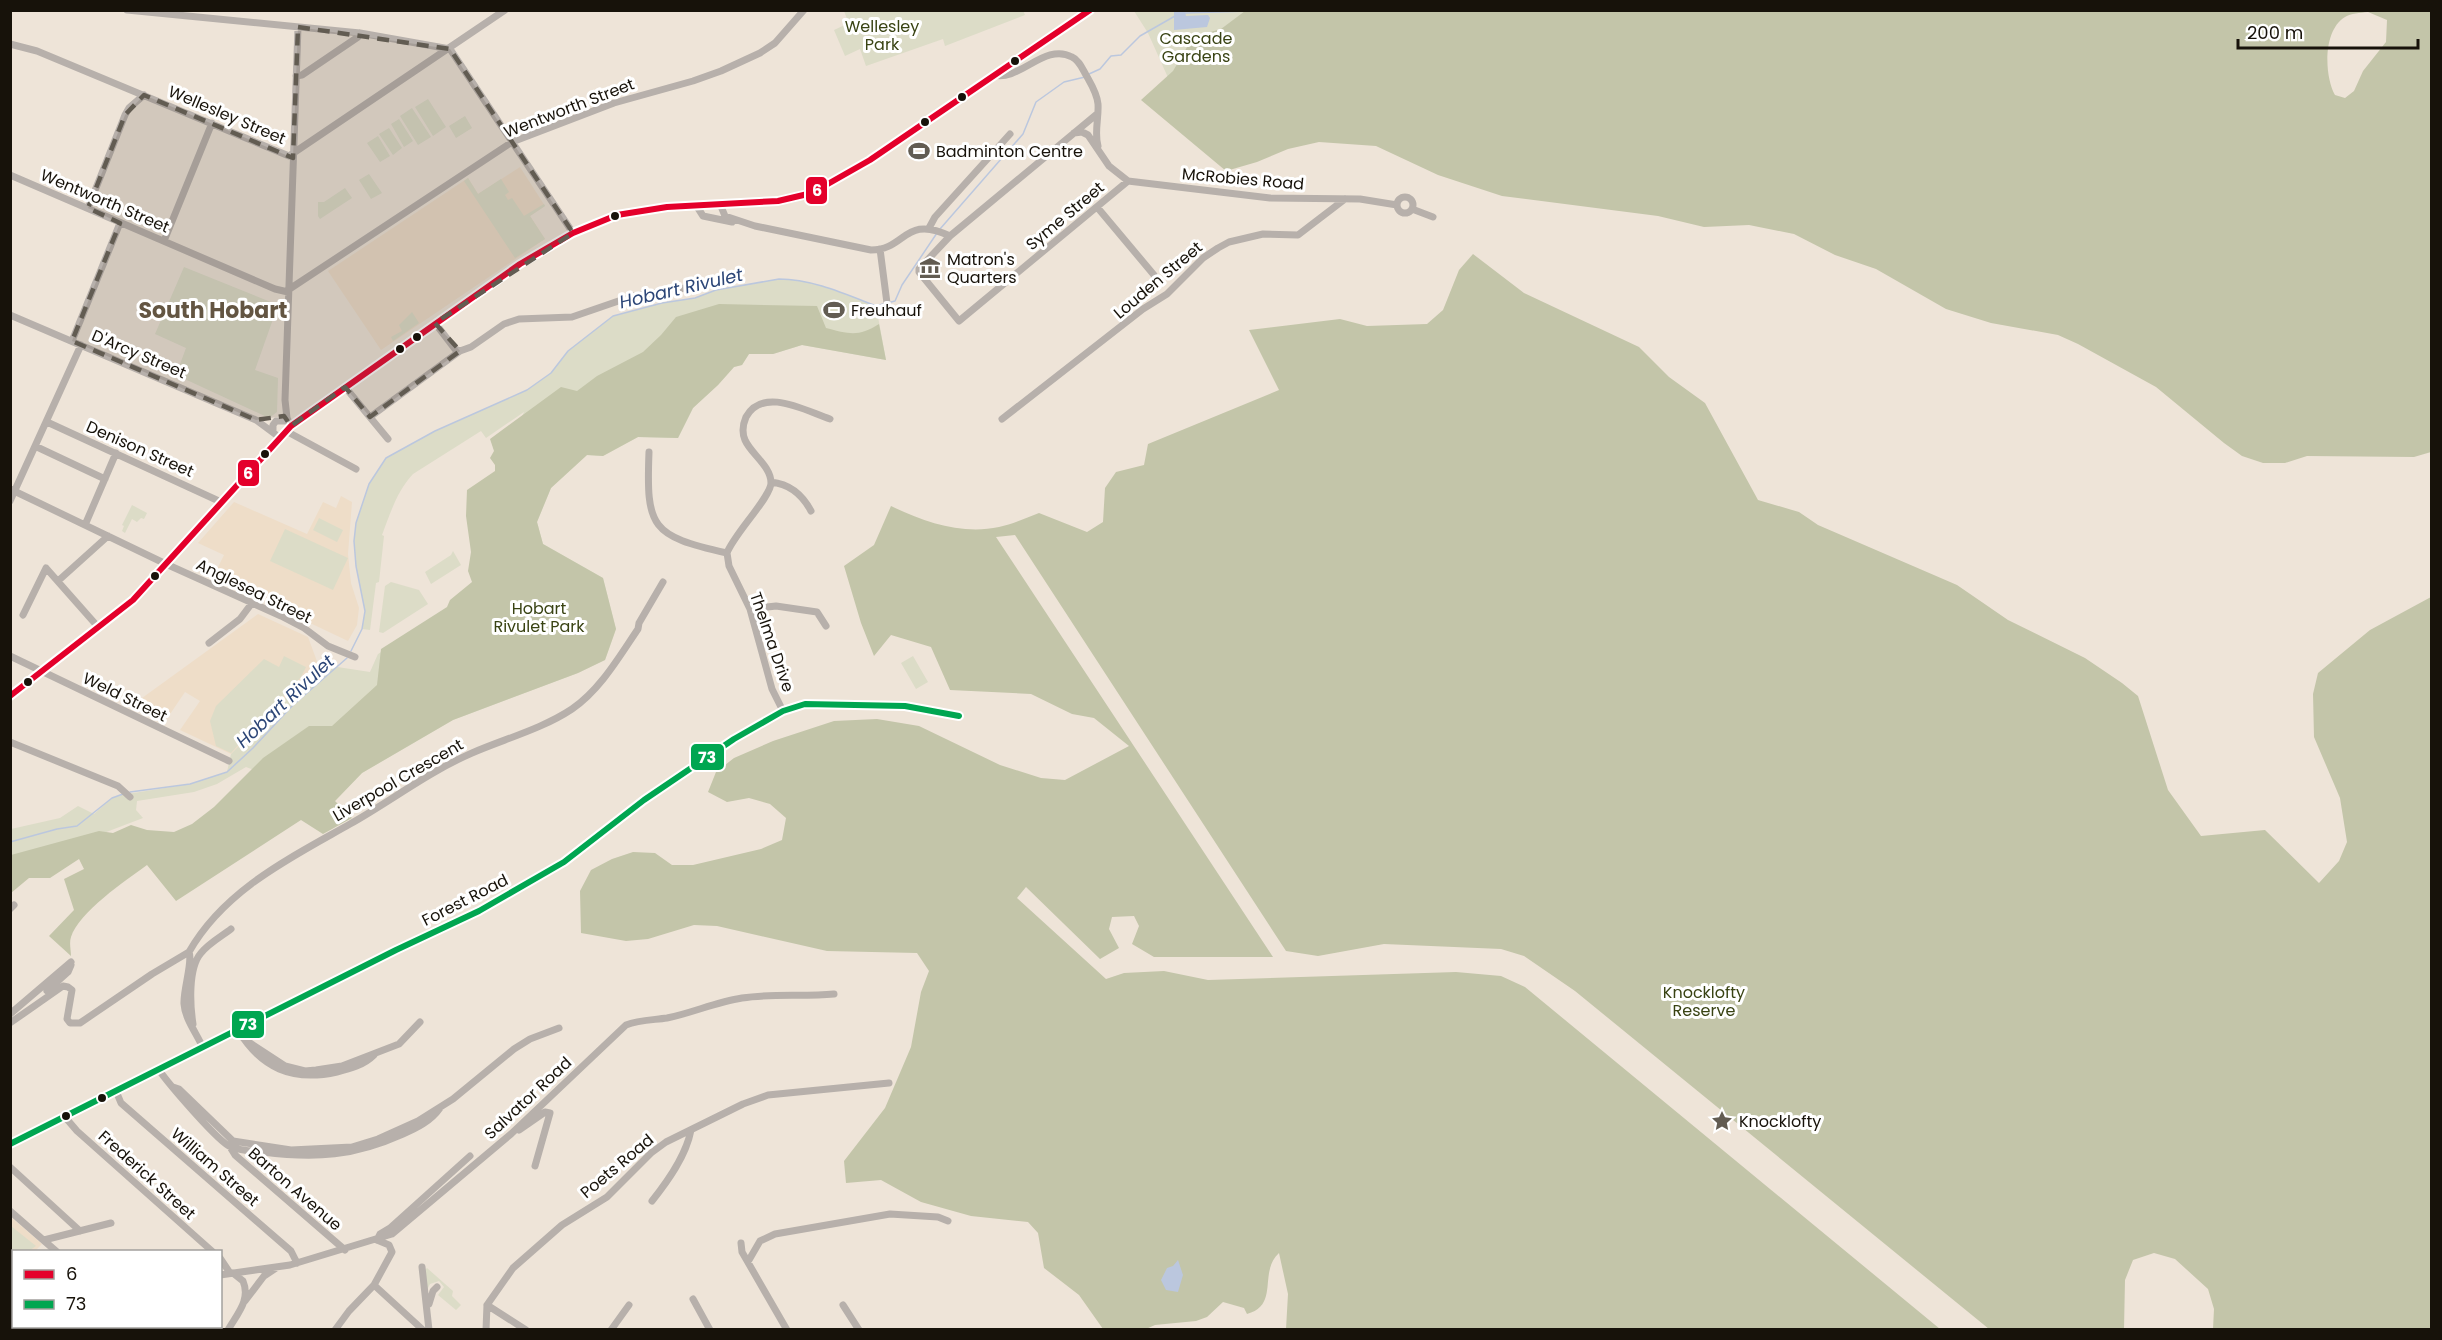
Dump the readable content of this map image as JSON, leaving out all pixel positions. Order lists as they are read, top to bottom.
{
  "streets": {
    "street": [
      "Wentworth Street",
      "Wellesley Street",
      "McRobies Road",
      "Syme Street",
      "Louden Street",
      "D'Arcy Street",
      "Denison Street",
      "Anglesea Street",
      "Thelma Drive",
      "Weld Street",
      "Liverpool Crescent",
      "Forest Road",
      "Salvator Road",
      "Poets Road",
      "William Street",
      "Frederick Street",
      "Barton Avenue"
    ]
  },
  "crossings": [
    ["McRobies Road", "Syme Street"],
    ["McRobies Road", "Louden Street"],
    ["Thelma Drive", "Forest Road"],
    ["Liverpool Crescent", "Forest Road"],
    ["Forest Road", "William Street"],
    ["Forest Road", "Frederick Street"]
  ],
  "districts": ["South Hobart"],
  "water": ["Hobart Rivulet"],
  "parks": [
    "Wellesley Park",
    "Cascade Gardens",
    "Hobart Rivulet Park",
    "Knocklofty Reserve"
  ],
  "places": {
    "sports": ["Badminton Centre", "Freuhauf"],
    "museum": ["Matron's Quarters"],
    "place": ["Knocklofty"]
  },
  "lines": ["transit line 6", "transit line 73"],
  "legend": ["6", "73"],
  "scale_bar": "200 m"
}
